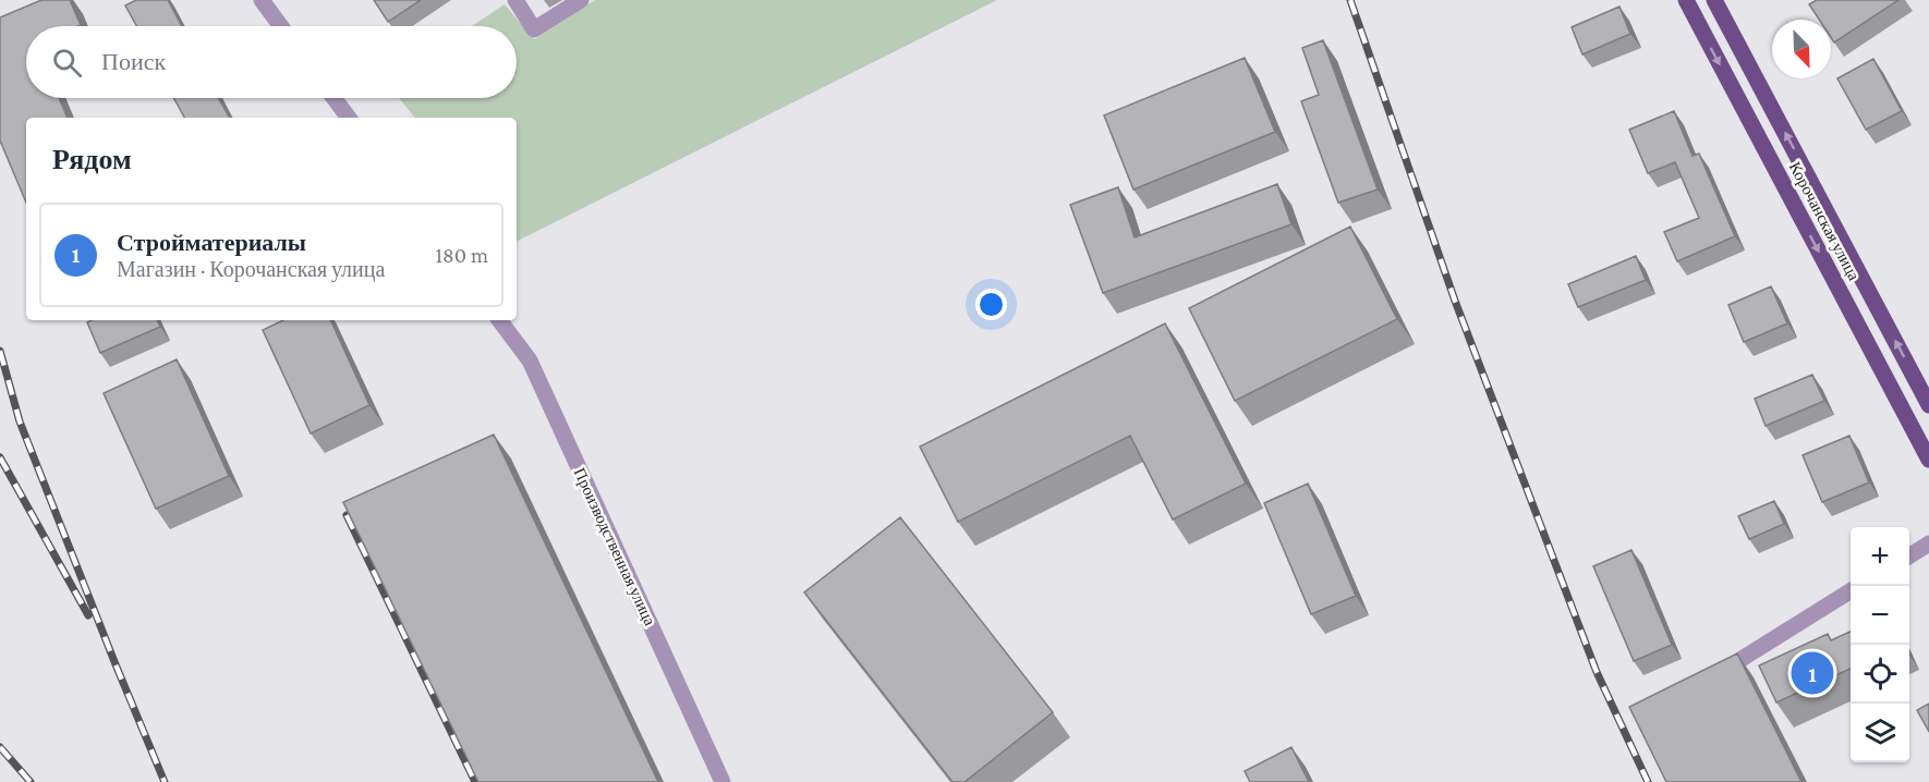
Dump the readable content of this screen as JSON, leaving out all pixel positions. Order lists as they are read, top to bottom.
{
  "streets": {
    "main road": ["Корочанская улица"],
    "street": ["Производственная улица"]
  },
  "north": "bottom right",
  "page": {
    "search": "Поиск",
    "heading": "Рядом",
    "list": [
      {
        "mark": "1",
        "name": "Стройматериалы",
        "note": "Магазин · Корочанская улица",
        "value": "180 m"
      }
    ],
    "map_buttons": ["+", "−"],
    "pins": "1"
  }
}
